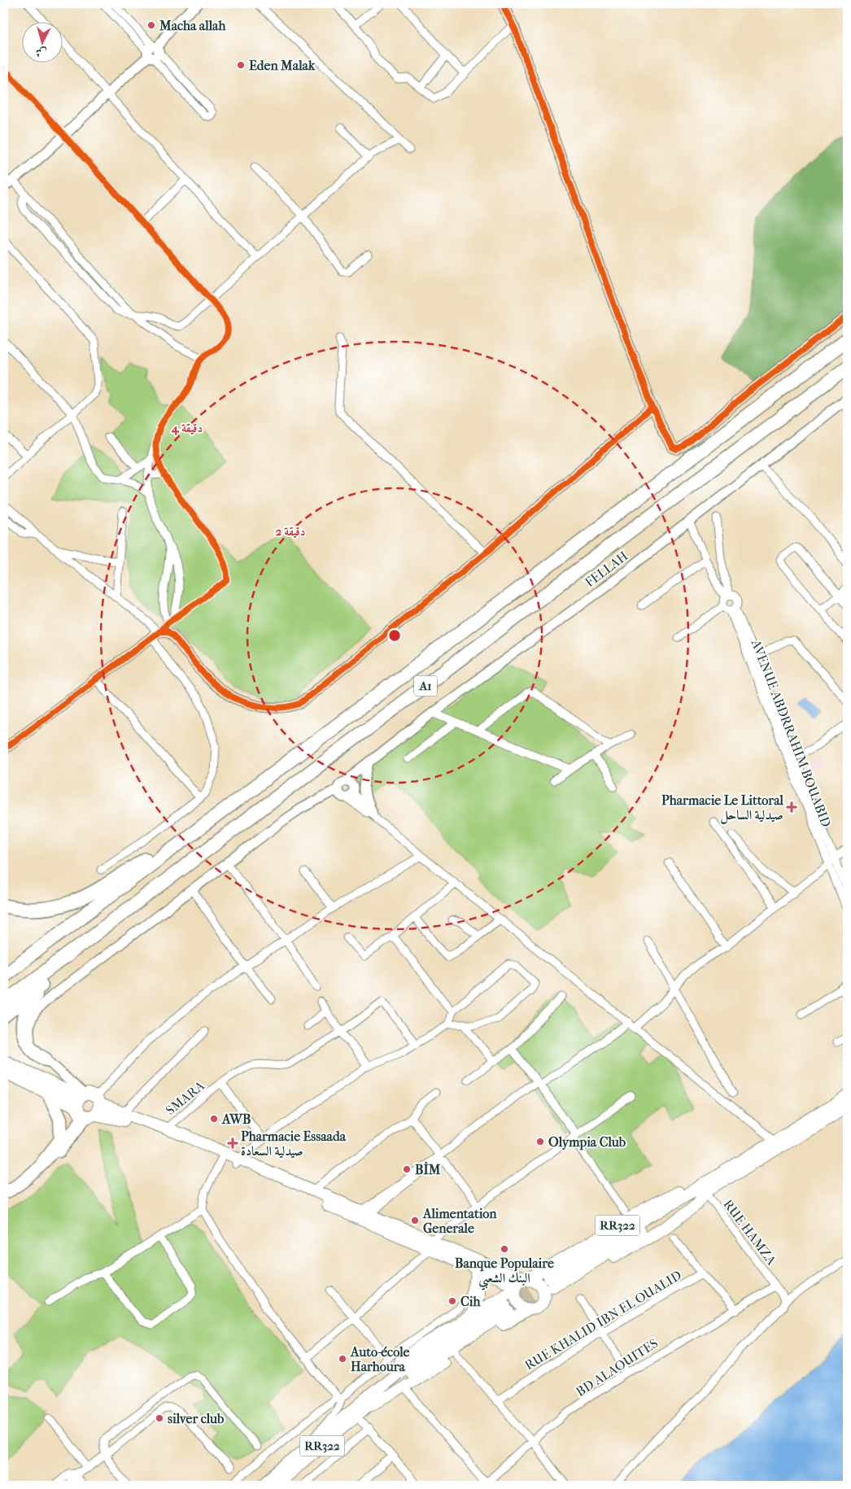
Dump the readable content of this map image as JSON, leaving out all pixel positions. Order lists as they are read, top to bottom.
{
  "streets": {
    "highway": ["A1"],
    "main road": ["RR322"],
    "street": [
      "FELLAH",
      "AVENUE ABDRRAHIM BOUABID",
      "SMARA",
      "RUE HAMZA",
      "RUE KHALID IBN EL OUALID",
      "BD ALAOUITES"
    ]
  },
  "crossings": [
    ["RR322", "RUE HAMZA"],
    ["RUE HAMZA", "BD ALAOUITES"]
  ],
  "places": {
    "other": [
      "Macha allah",
      "Eden Malak",
      "AWB",
      "Olympia Club",
      "BİM",
      "Alimentation Generale",
      "Banque Populaire البنك الشعبي",
      "Cih",
      "Auto-école Harhoura",
      "silver club"
    ],
    "health": ["Pharmacie Le Littoral صيدلية الساحل", "Pharmacie Essaada صيدلية السعادة"]
  },
  "north": "bottom",
  "rings": ["4 دقيقة", "2 دقيقة"]
}
